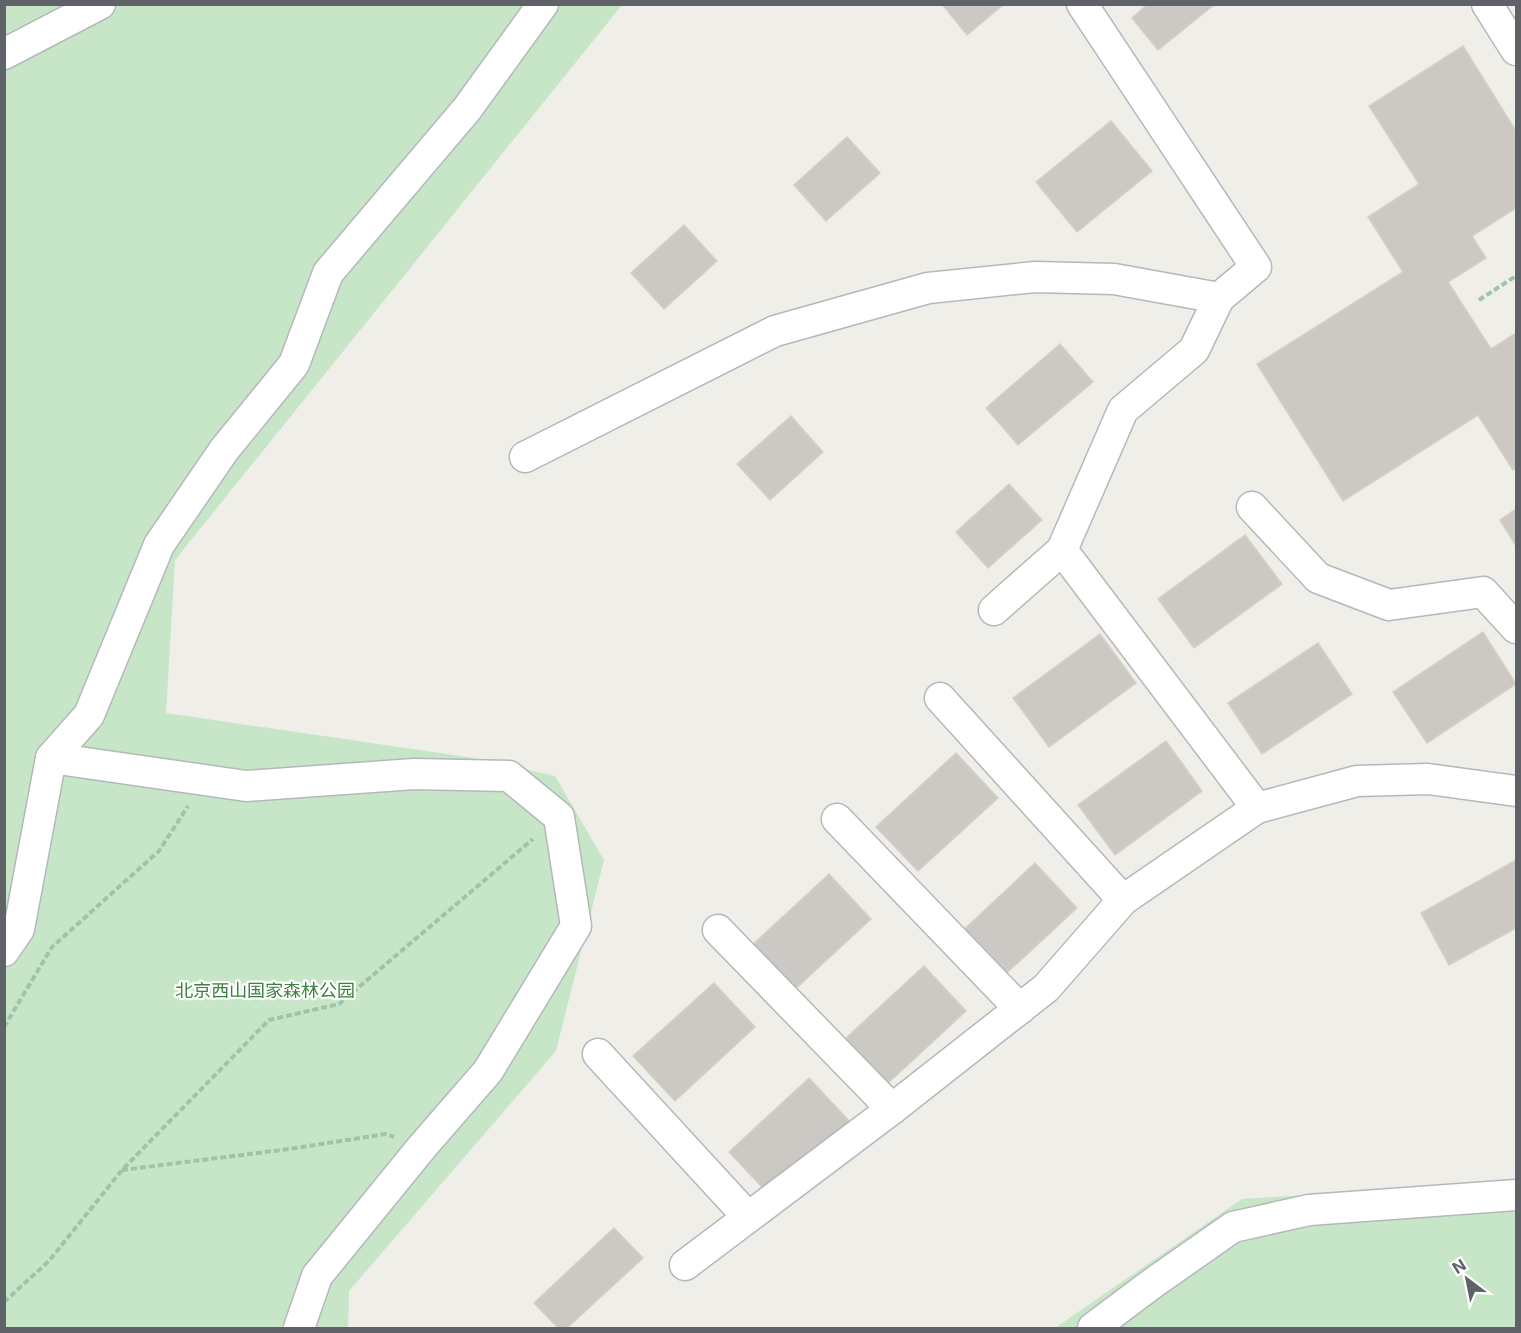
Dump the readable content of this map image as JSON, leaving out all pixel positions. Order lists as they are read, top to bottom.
{
  "parks": ["北京西山国家森林公园"],
  "north": "top left"
}
